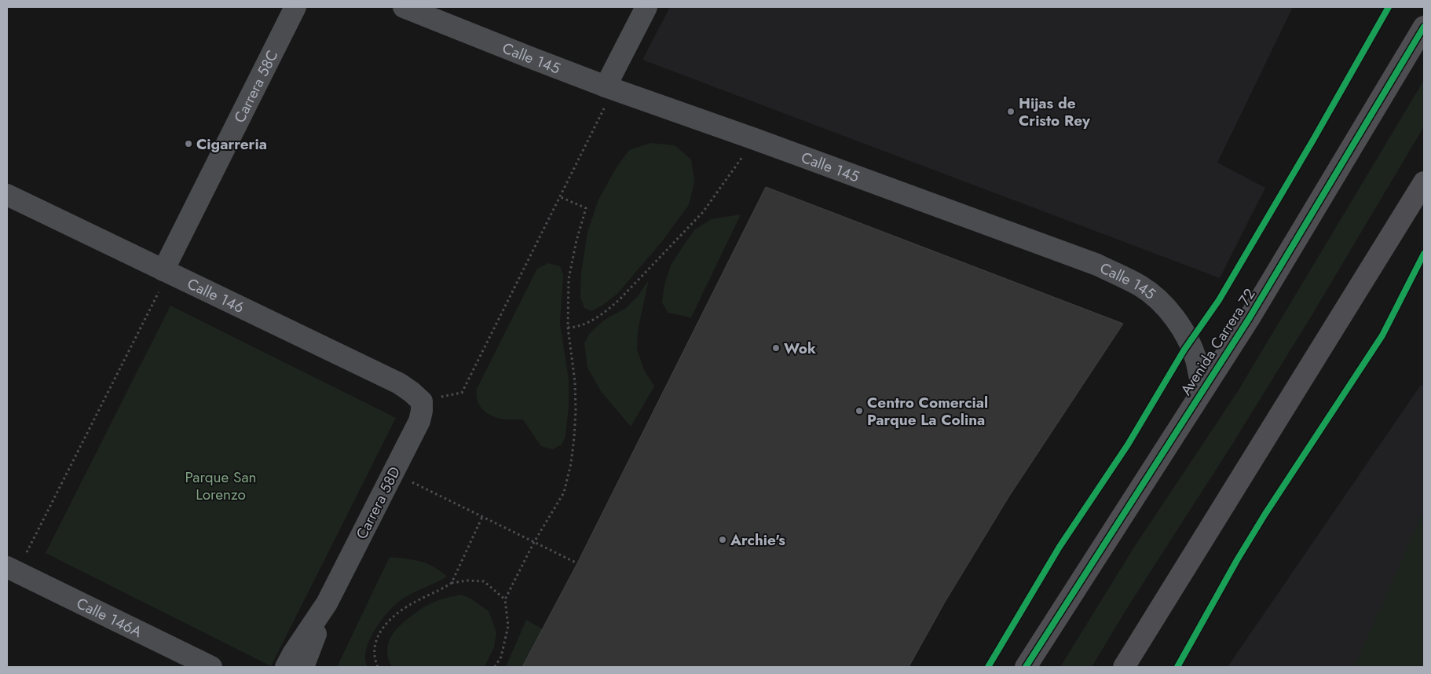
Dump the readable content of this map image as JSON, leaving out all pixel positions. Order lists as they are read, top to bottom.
{
  "streets": {
    "highway": ["Avenida Carrera 72"],
    "street": [
      "Calle 145",
      "Carrera 58C",
      "Calle 146",
      "Carrera 58D",
      "Calle 146A"
    ]
  },
  "crossings": [
    ["Calle 145", "Avenida Carrera 72"],
    ["Carrera 58C", "Calle 146"],
    ["Calle 146", "Carrera 58D"]
  ],
  "parks": ["Parque San Lorenzo"],
  "places": [
    "Hijas de Cristo Rey",
    "Cigarreria",
    "Wok",
    "Centro Comercial Parque La Colina",
    "Archie's"
  ]
}
